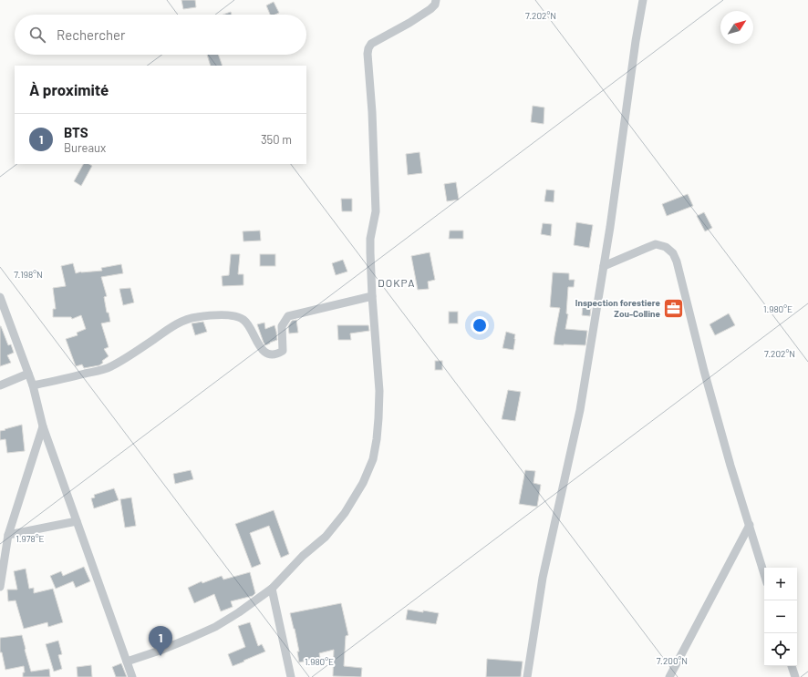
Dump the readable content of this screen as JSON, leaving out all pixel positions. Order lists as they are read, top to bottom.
{
  "districts": ["DOKPA"],
  "places": {
    "office": ["Inspection forestiere Zou-Colline"]
  },
  "north": "top right",
  "page": {
    "search": "Rechercher",
    "heading": "À proximité",
    "list": [
      {
        "mark": "1",
        "name": "BTS",
        "note": "Bureaux",
        "value": "350 m"
      }
    ],
    "map_buttons": ["+", "−"],
    "pins": "1"
  },
  "coordinates": [
    "7.202°N",
    "7.198°N",
    "1.980°E",
    "1.978°E",
    "7.200°N"
  ]
}
